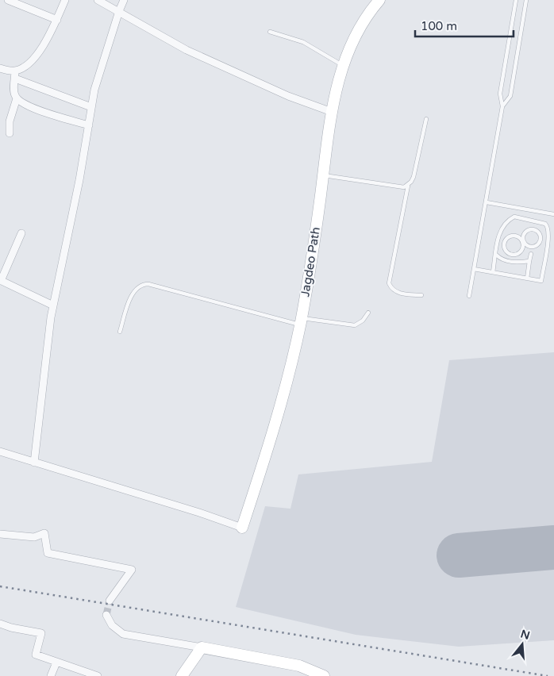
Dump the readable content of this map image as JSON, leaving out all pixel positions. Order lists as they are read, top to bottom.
{
  "streets": {
    "main road": ["Jagdeo Path"]
  },
  "scale_bar": "100 m",
  "north": "top"
}
